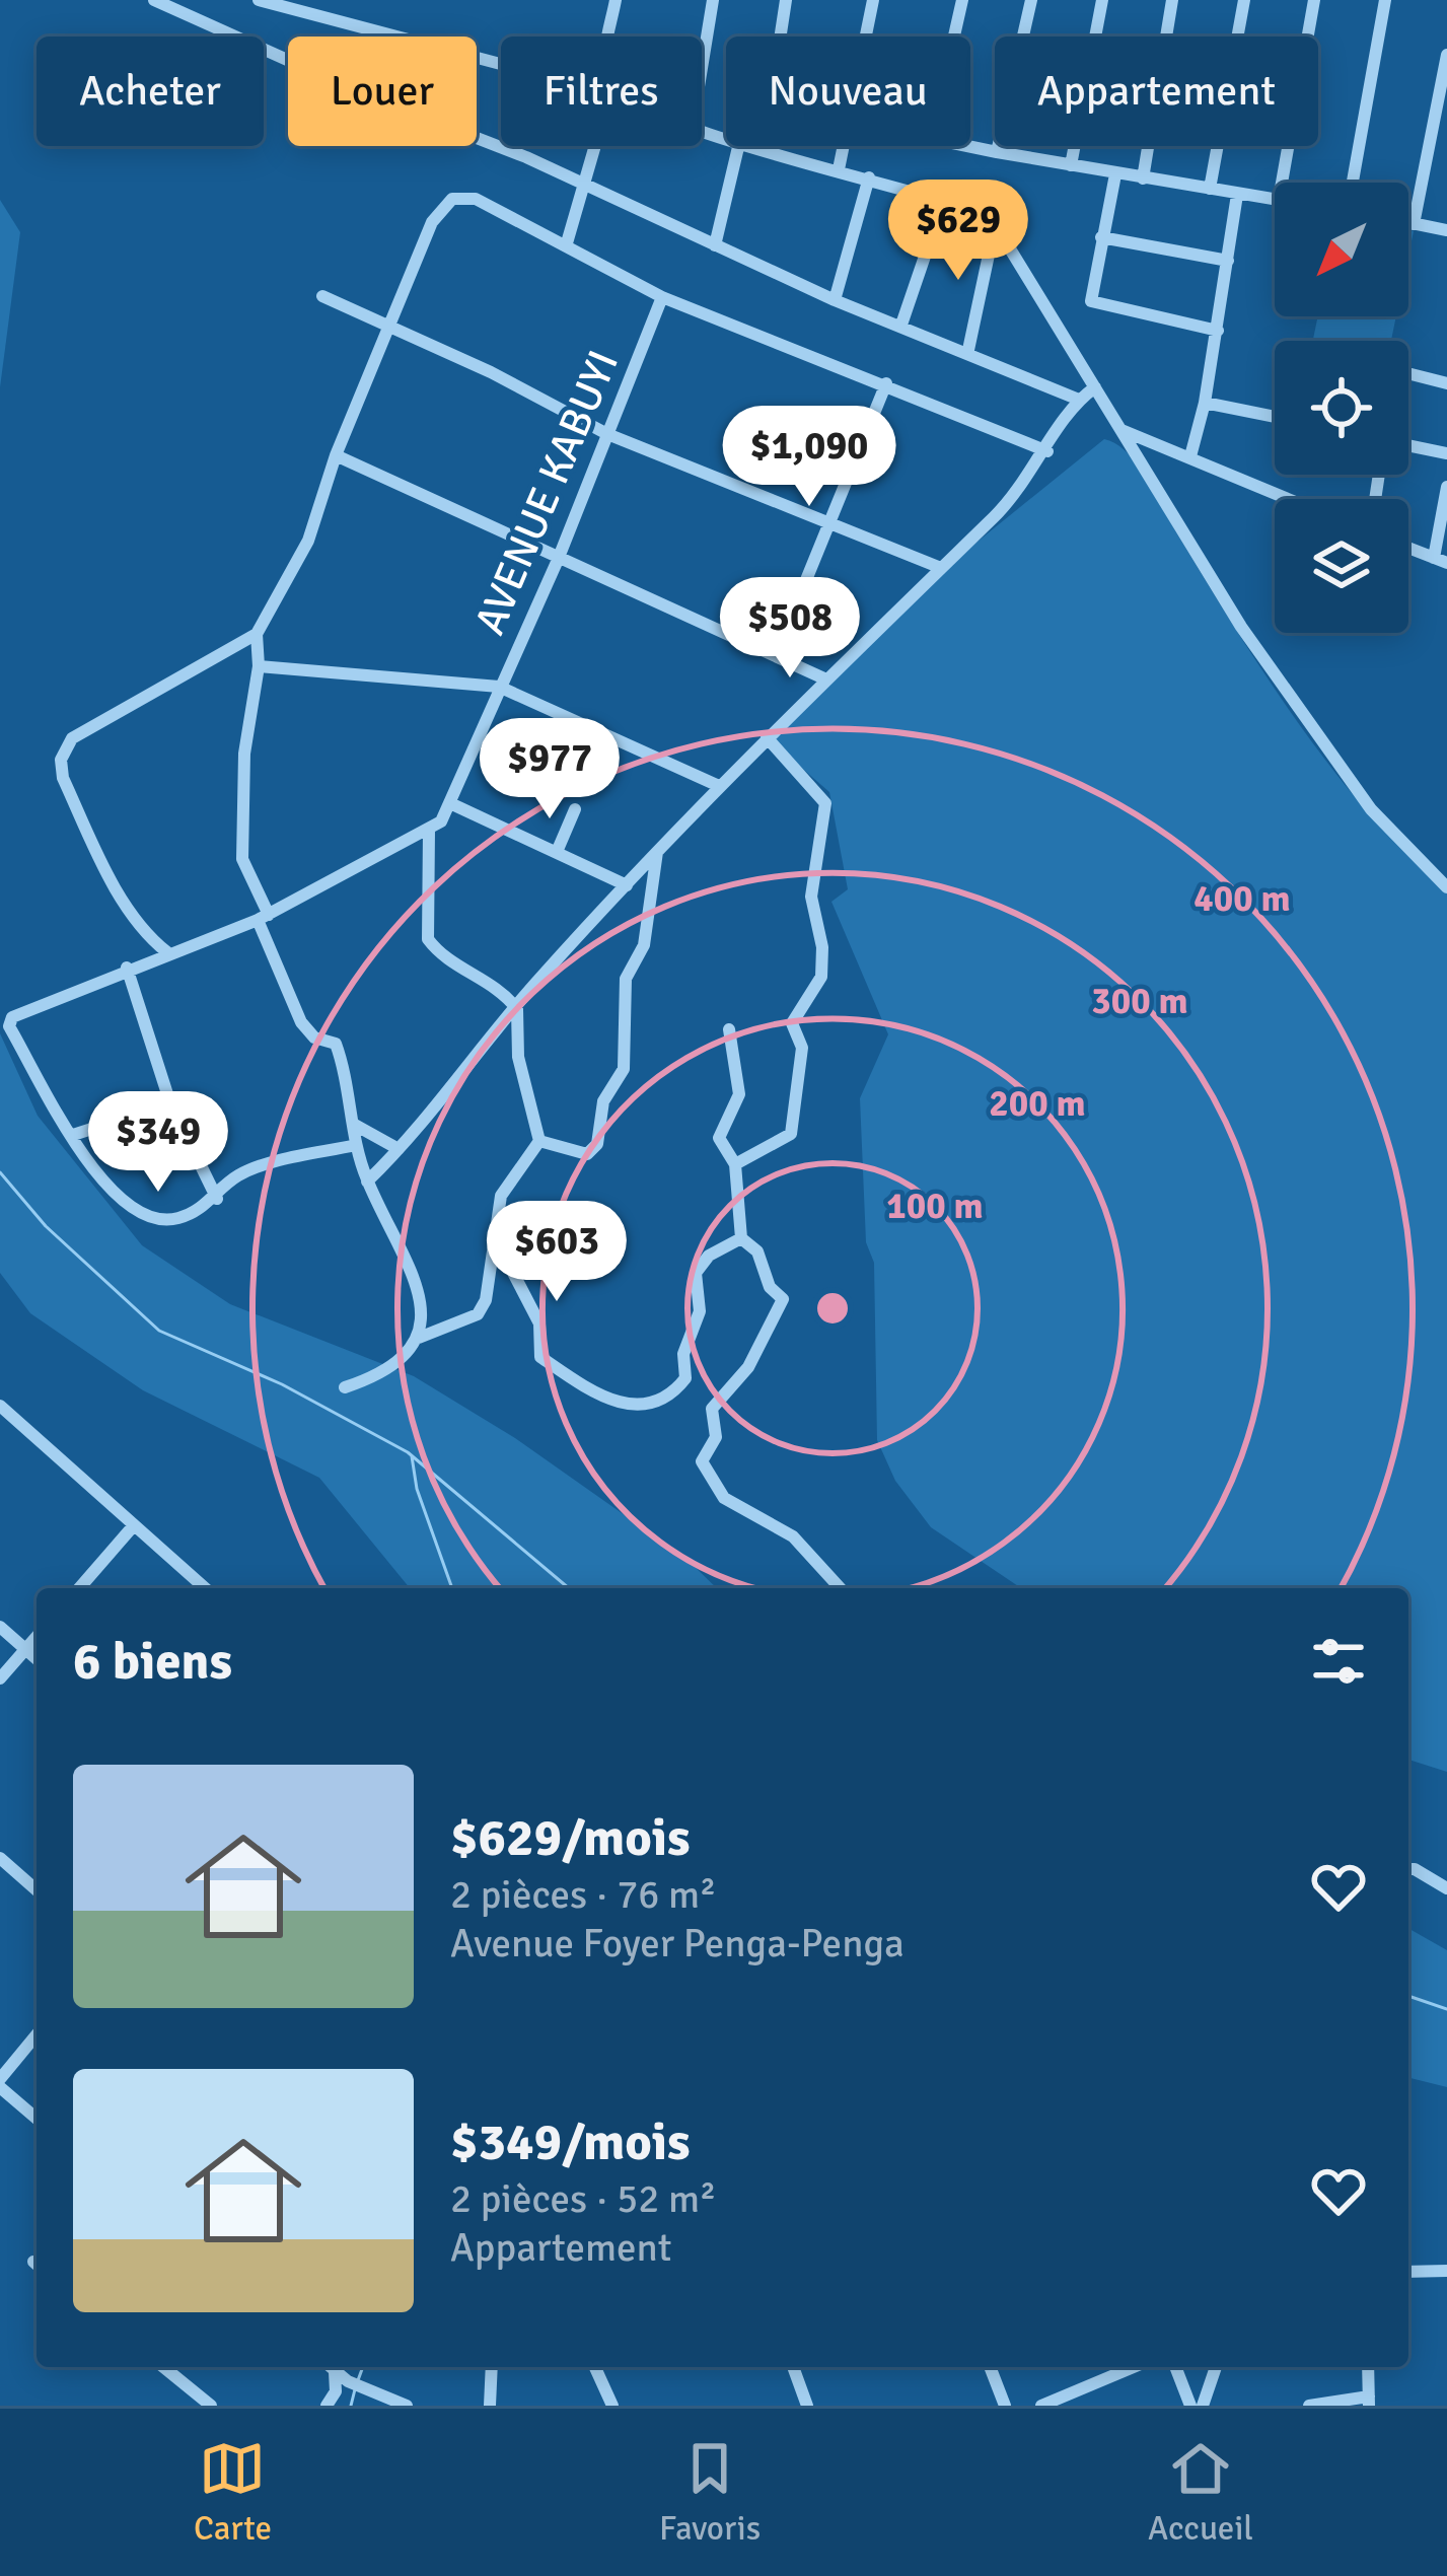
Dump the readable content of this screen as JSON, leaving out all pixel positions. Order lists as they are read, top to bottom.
{
  "streets": {
    "street": ["AVENUE KABUYI"]
  },
  "north": "bottom left",
  "page": {
    "chip": [
      "Acheter",
      "Louer",
      "Filtres",
      "Nouveau",
      "Appartement"
    ],
    "price": [
      "$629",
      "$1,090",
      "$508",
      "$977",
      "$349",
      "$603"
    ],
    "heading": "6 biens",
    "list": [
      {
        "name": "$629/mois",
        "note": "2 pièces · 76 m² · Avenue Foyer Penga-Penga"
      },
      {
        "name": "$349/mois",
        "note": "2 pièces · 52 m² · Appartement"
      }
    ],
    "tabs": ["Carte", "Favoris", "Accueil"]
  },
  "rings": [
    "400 m",
    "300 m",
    "200 m",
    "100 m"
  ]
}
